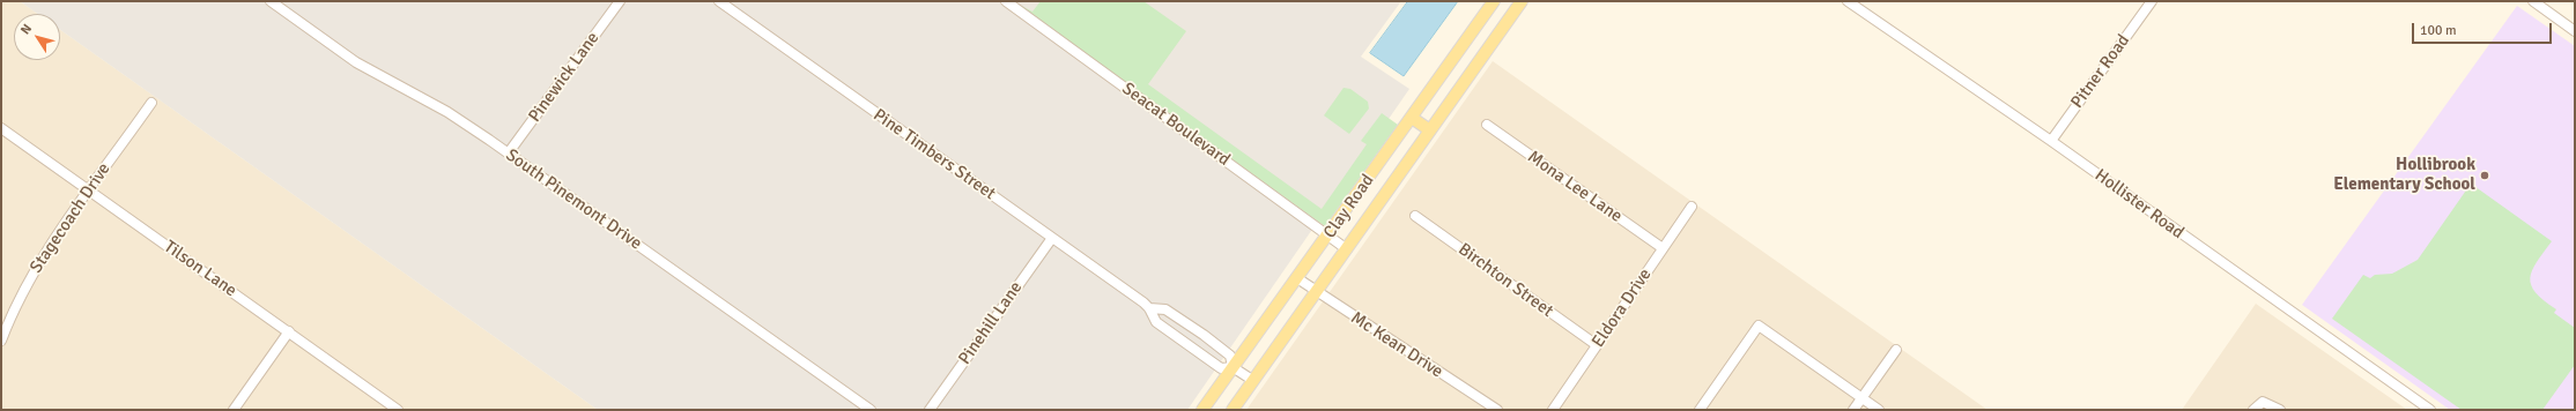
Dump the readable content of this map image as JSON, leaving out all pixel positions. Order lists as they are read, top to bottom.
{
  "streets": {
    "main road": ["Clay Road"],
    "street": [
      "Pitner Road",
      "Pinewick Lane",
      "Seacat Boulevard",
      "Pine Timbers Street",
      "Mona Lee Lane",
      "South Pinemont Drive",
      "Hollister Road",
      "Stagecoach Drive",
      "Tilson Lane",
      "Birchton Street",
      "Eldora Drive",
      "Pinehill Lane",
      "Mc Kean Drive"
    ]
  },
  "crossings": [
    ["Pitner Road", "Hollister Road"],
    ["Pinewick Lane", "South Pinemont Drive"],
    ["Seacat Boulevard", "Clay Road"],
    ["Pine Timbers Street", "Clay Road"],
    ["Pine Timbers Street", "Pinehill Lane"],
    ["Mona Lee Lane", "Eldora Drive"],
    ["Clay Road", "Mc Kean Drive"],
    ["Stagecoach Drive", "Tilson Lane"],
    ["Birchton Street", "Eldora Drive"]
  ],
  "places": ["Hollibrook Elementary School"],
  "scale_bar": "100 m",
  "north": "top left"
}
